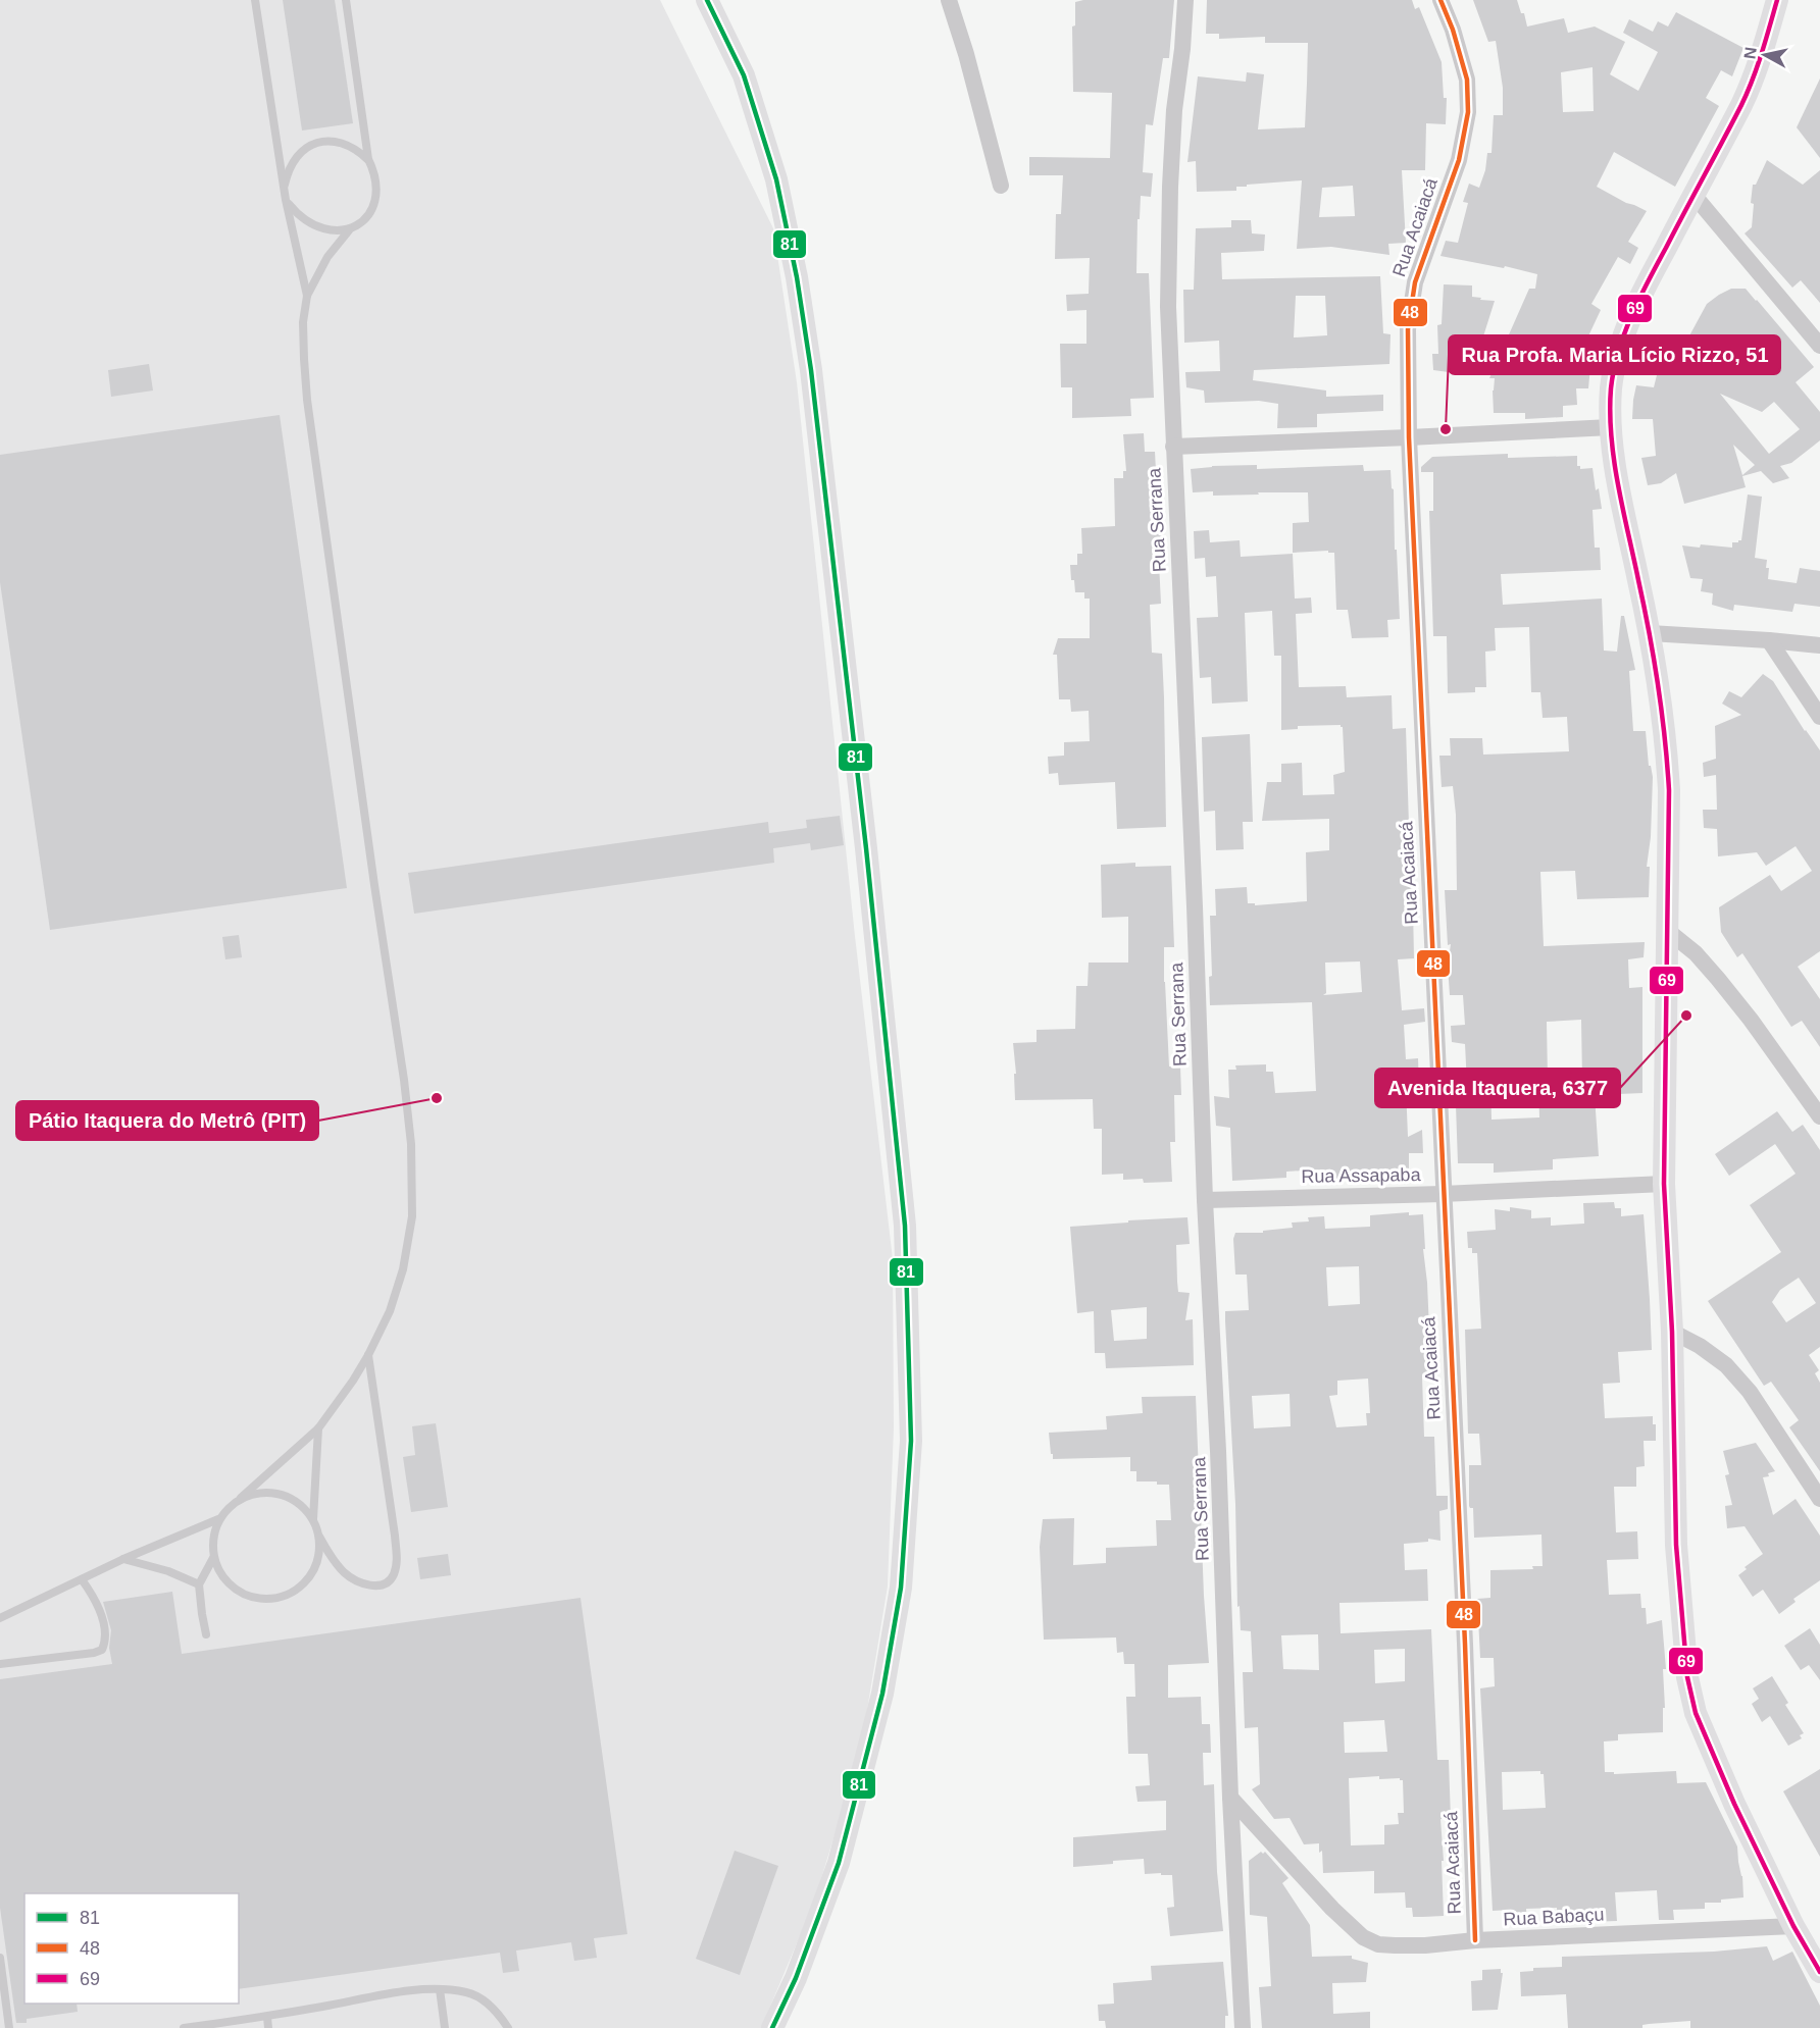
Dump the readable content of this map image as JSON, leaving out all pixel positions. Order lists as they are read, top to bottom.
{
  "streets": {
    "street": [
      "Rua Acaiacá",
      "Rua Serrana",
      "Rua Assapaba",
      "Rua Babaçu"
    ]
  },
  "crossings": [
    ["Rua Acaiacá", "Rua Assapaba"],
    ["Rua Acaiacá", "Rua Babaçu"],
    ["Rua Serrana", "Rua Assapaba"],
    ["Rua Serrana", "Rua Babaçu"]
  ],
  "places": ["Rua Profa. Maria Lício Rizzo, 51", "Avenida Itaquera, 6377", "Pátio Itaquera do Metrô (PIT)"],
  "lines": ["transit line 81", "transit line 48", "transit line 69"],
  "legend": ["81", "48", "69"],
  "north": "left"
}
